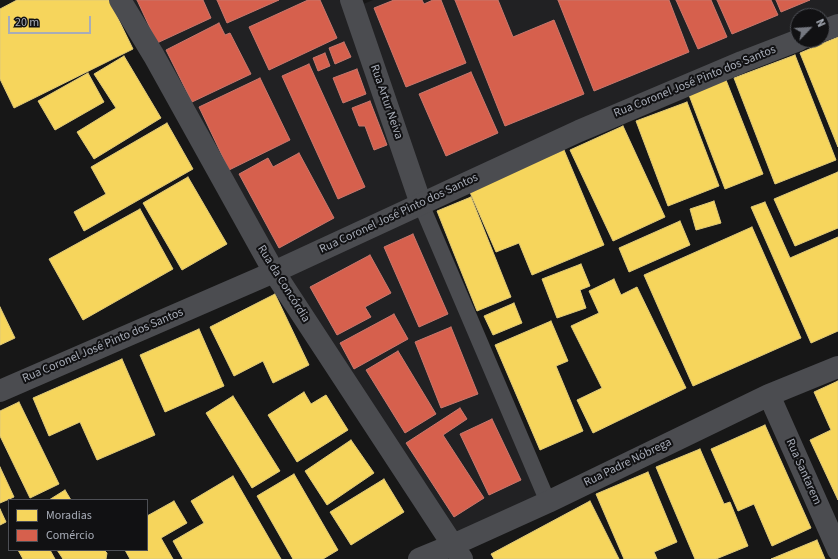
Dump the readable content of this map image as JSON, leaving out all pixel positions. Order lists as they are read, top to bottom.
{
  "streets": {
    "street": [
      "Rua Coronel José Pinto dos Santos",
      "Rua Artur Neiva",
      "Rua da Concórdia",
      "Rua Padre Nóbrega",
      "Rua Santarem"
    ]
  },
  "crossings": [
    ["Rua Coronel José Pinto dos Santos", "Rua Artur Neiva"],
    ["Rua Coronel José Pinto dos Santos", "Rua da Concórdia"],
    ["Rua da Concórdia", "Rua Padre Nóbrega"],
    ["Rua Padre Nóbrega", "Rua Santarem"]
  ],
  "legend": ["Moradias", "Comércio"],
  "scale_bar": "20 m",
  "north": "top right"
}
